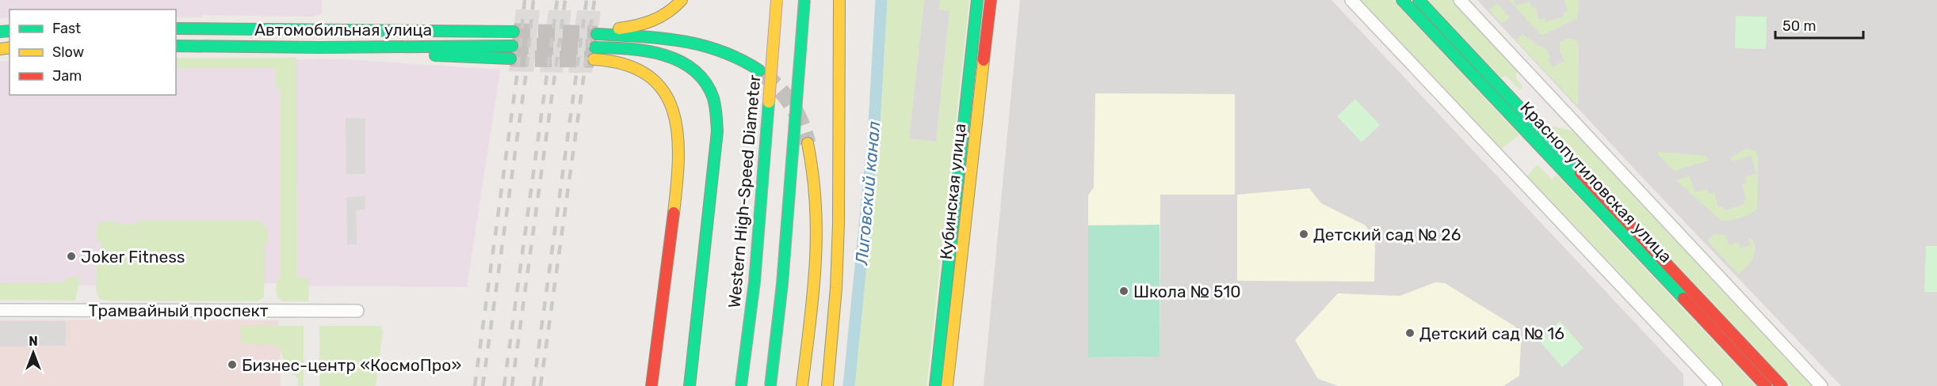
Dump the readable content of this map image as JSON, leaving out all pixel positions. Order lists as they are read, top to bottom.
{
  "streets": {
    "main road": [
      "Автомобильная улица",
      "Краснопутиловская улица",
      "Western High-Speed Diameter",
      "Кубинская улица"
    ],
    "street": ["Трамвайный проспект"]
  },
  "water": ["Лиговский канал"],
  "places": [
    "Детский сад № 26",
    "Joker Fitness",
    "Школа № 510",
    "Детский сад № 16",
    "Бизнес-центр «КосмоПро»"
  ],
  "legend": ["Fast", "Slow", "Jam"],
  "scale_bar": "50 m",
  "north": "top"
}
